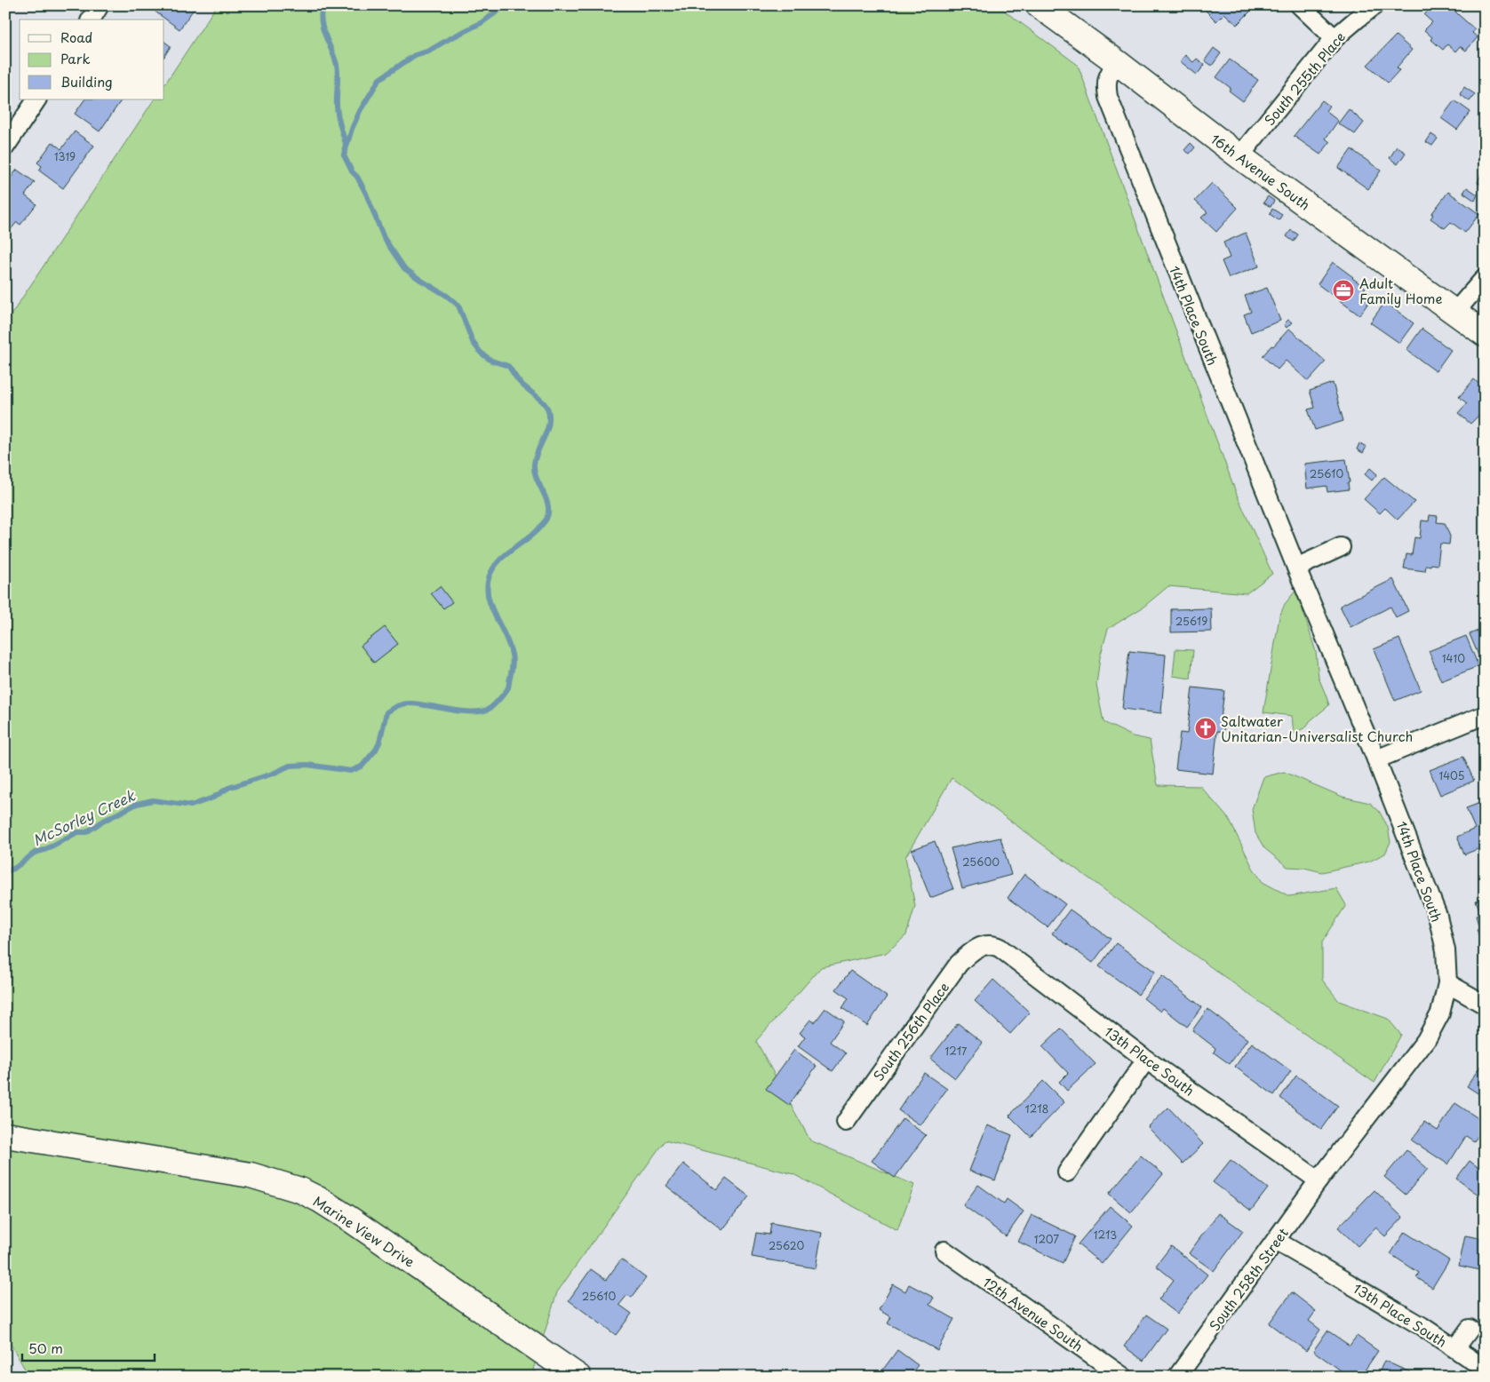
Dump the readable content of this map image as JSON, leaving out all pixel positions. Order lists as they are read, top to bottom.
{
  "streets": {
    "main road": ["16th Avenue South", "Marine View Drive"],
    "street": [
      "South 255th Place",
      "14th Place South",
      "South 256th Place",
      "13th Place South",
      "South 258th Street",
      "12th Avenue South"
    ]
  },
  "crossings": [
    ["South 255th Place", "16th Avenue South"],
    ["16th Avenue South", "14th Place South"],
    ["14th Place South", "13th Place South"],
    ["14th Place South", "South 258th Street"],
    ["South 256th Place", "13th Place South"],
    ["13th Place South", "South 258th Street"]
  ],
  "water": ["McSorley Creek"],
  "places": {
    "office": ["Adult Family Home"],
    "church": ["Saltwater Unitarian-Universalist Church"]
  },
  "house_numbers": [
    "1319",
    "25610",
    "25619",
    "1410",
    "1405",
    "25600",
    "1217",
    "1218",
    "1213",
    "1207",
    "25620",
    "25610"
  ],
  "legend": ["Road", "Park", "Building"],
  "scale_bar": "50 m"
}
